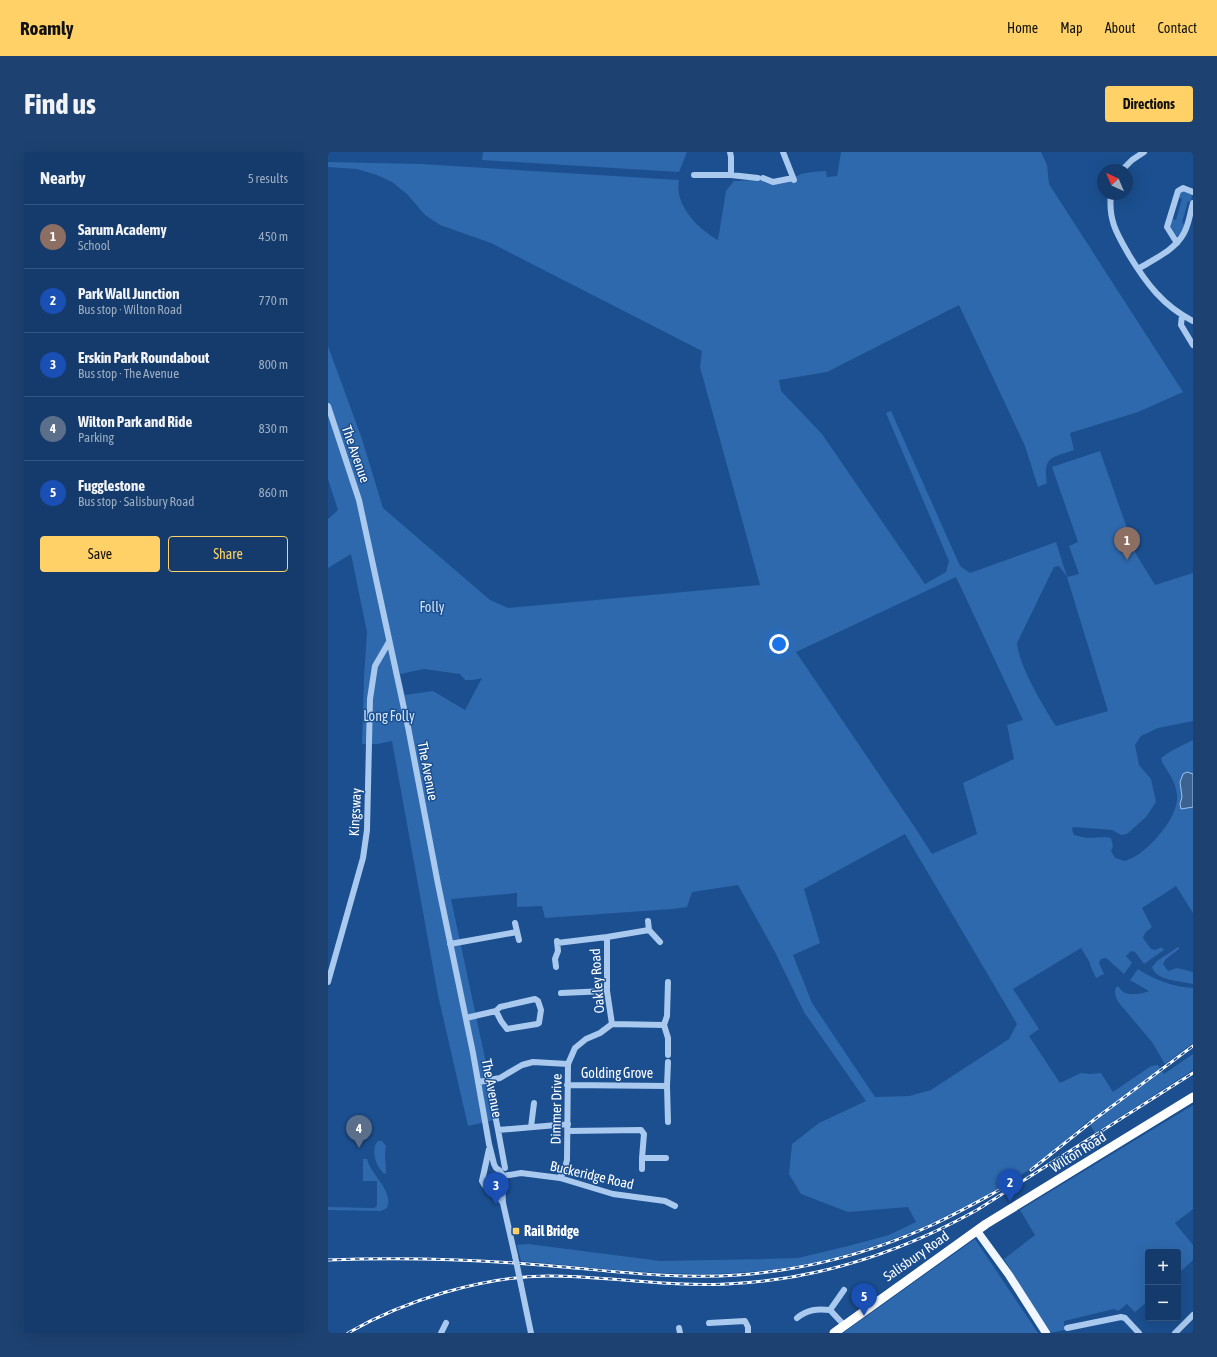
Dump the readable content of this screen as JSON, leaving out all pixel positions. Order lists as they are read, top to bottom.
{
  "streets": {
    "highway": ["Wilton Road", "Salisbury Road"],
    "street": [
      "The Avenue",
      "Kingsway",
      "Oakley Road",
      "Golding Grove",
      "Dimmer Drive",
      "Buckeridge Road"
    ]
  },
  "crossings": [
    ["The Avenue", "Kingsway"],
    ["The Avenue", "Buckeridge Road"],
    ["Oakley Road", "Golding Grove"],
    ["Oakley Road", "Dimmer Drive"],
    ["Golding Grove", "Dimmer Drive"],
    ["Dimmer Drive", "Buckeridge Road"],
    ["Wilton Road", "Salisbury Road"]
  ],
  "parks": ["Folly", "Long Folly"],
  "places": {
    "transit": ["Rail Bridge"]
  },
  "north": "top left",
  "page": {
    "header": "Roamly",
    "nav": [
      "Home",
      "Map",
      "About",
      "Contact"
    ],
    "buttons": [
      "Directions",
      ["Save", "Share"]
    ],
    "title": "Find us",
    "heading": ["Nearby", "5 results"],
    "list": [
      {
        "mark": "1",
        "name": "Sarum Academy",
        "note": "School",
        "value": "450 m"
      },
      {
        "mark": "2",
        "name": "Park Wall Junction",
        "note": "Bus stop · Wilton Road",
        "value": "770 m"
      },
      {
        "mark": "3",
        "name": "Erskin Park Roundabout",
        "note": "Bus stop · The Avenue",
        "value": "800 m"
      },
      {
        "mark": "4",
        "name": "Wilton Park and Ride",
        "note": "Parking",
        "value": "830 m"
      },
      {
        "mark": "5",
        "name": "Fugglestone",
        "note": "Bus stop · Salisbury Road",
        "value": "860 m"
      }
    ],
    "pins": [
      "1",
      "4",
      "2",
      "3",
      "5"
    ],
    "map_buttons": ["+", "−"]
  }
}
